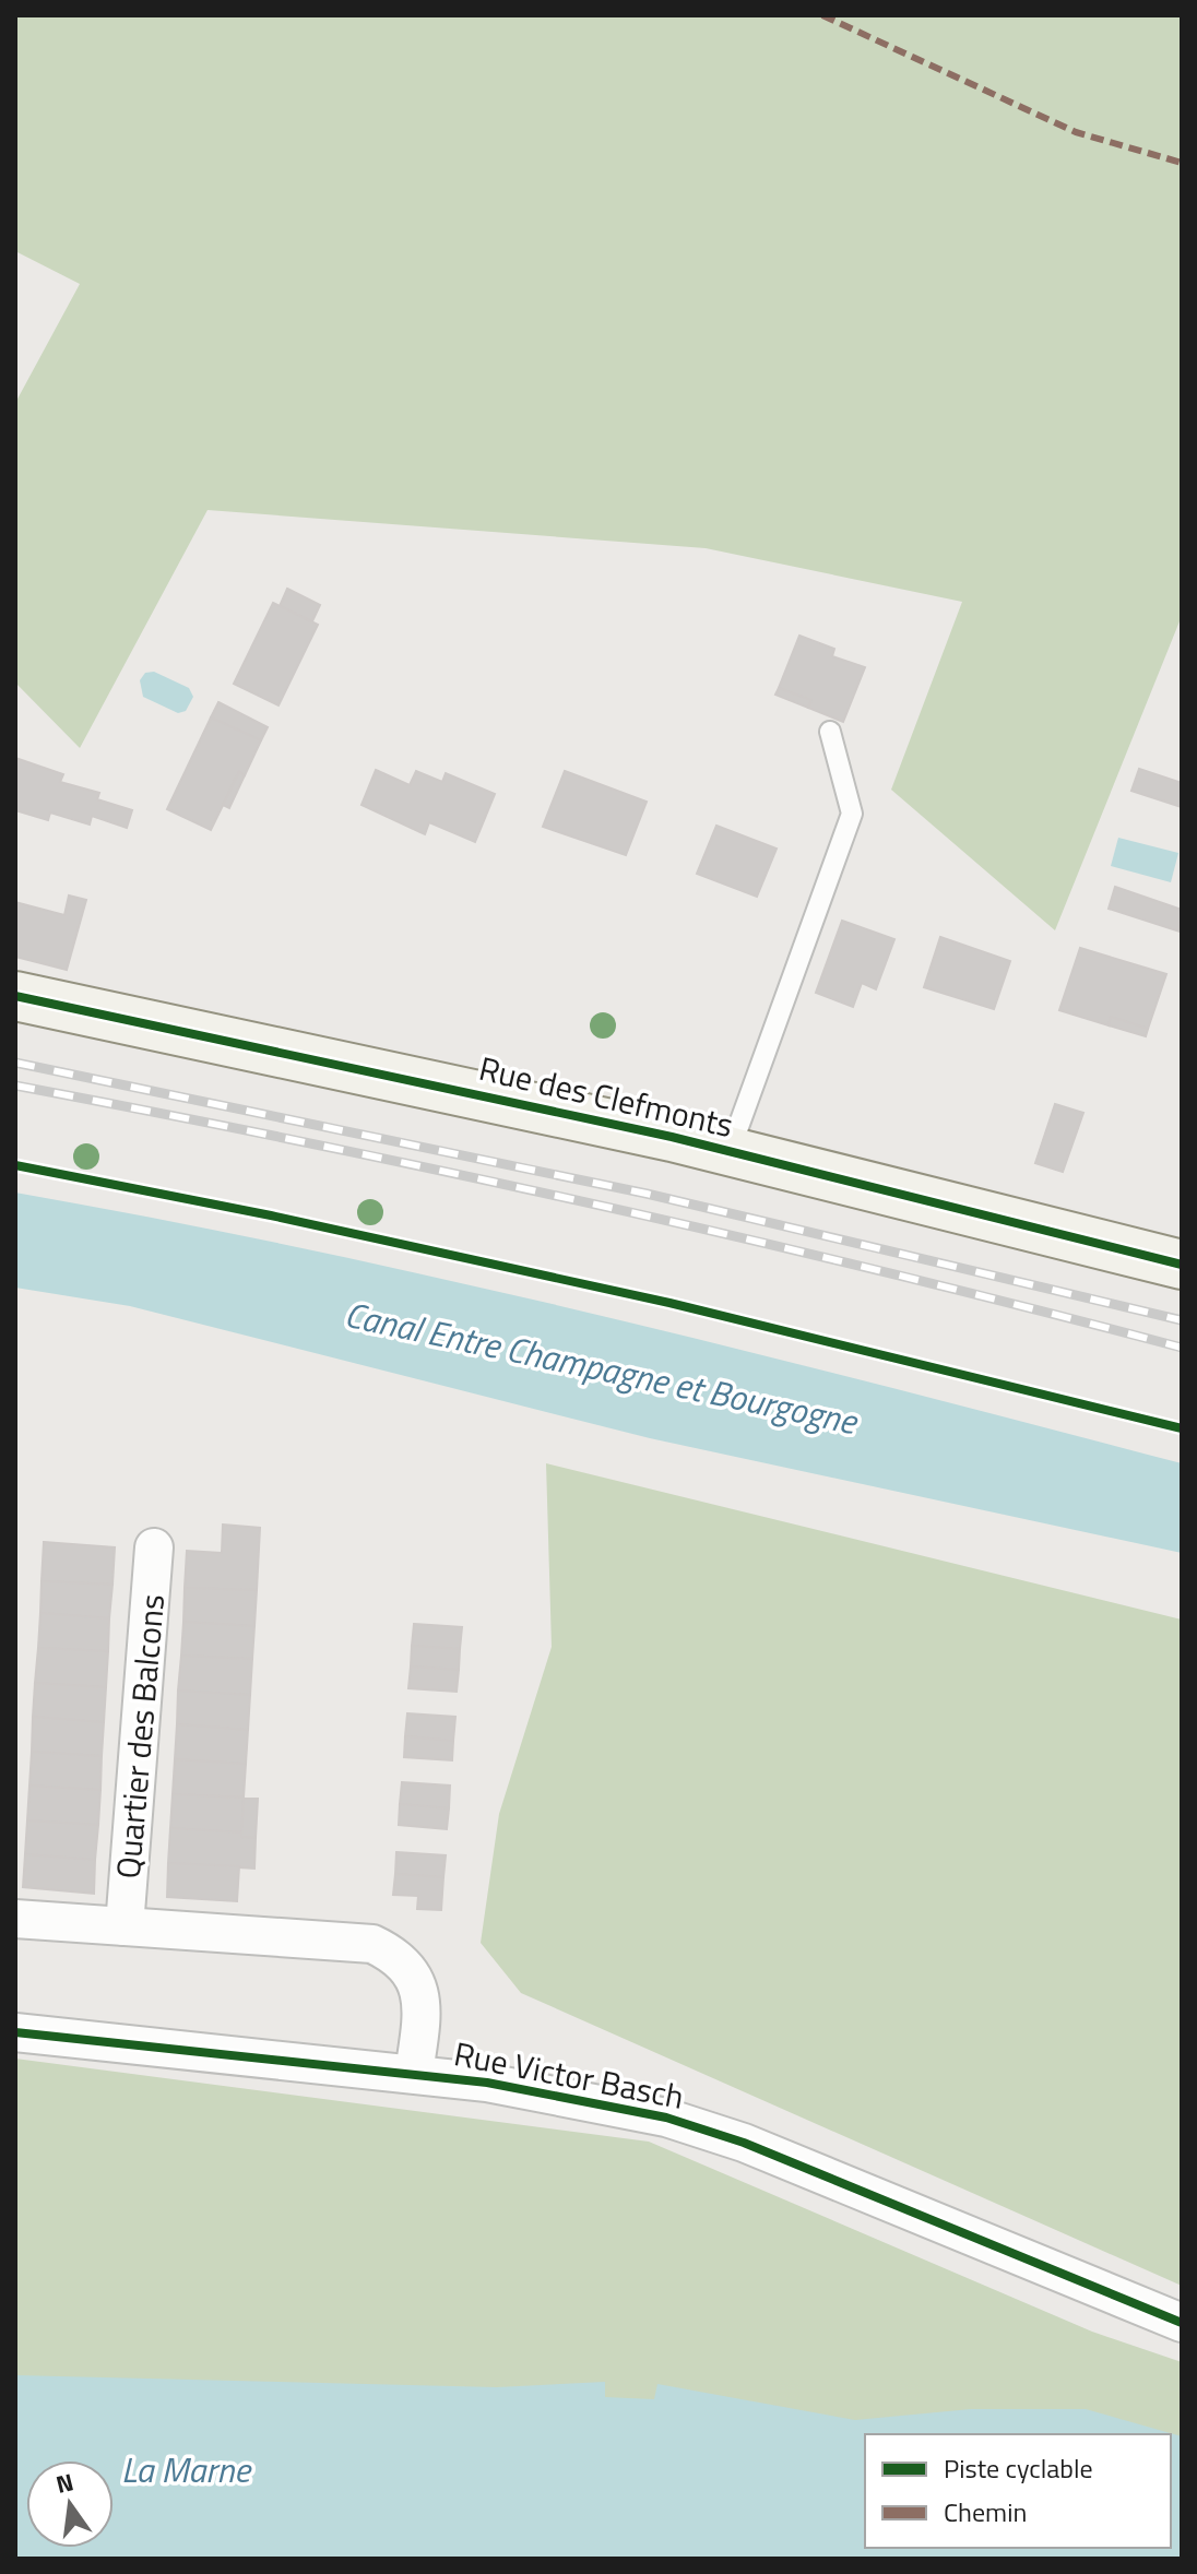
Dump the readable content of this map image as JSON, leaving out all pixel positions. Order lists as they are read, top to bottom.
{
  "streets": {
    "street": ["Rue des Clefmonts", "Quartier des Balcons", "Rue Victor Basch"]
  },
  "water": ["Canal Entre Champagne et Bourgogne", "La Marne"],
  "legend": ["Piste cyclable", "Chemin"],
  "north": "top"
}
